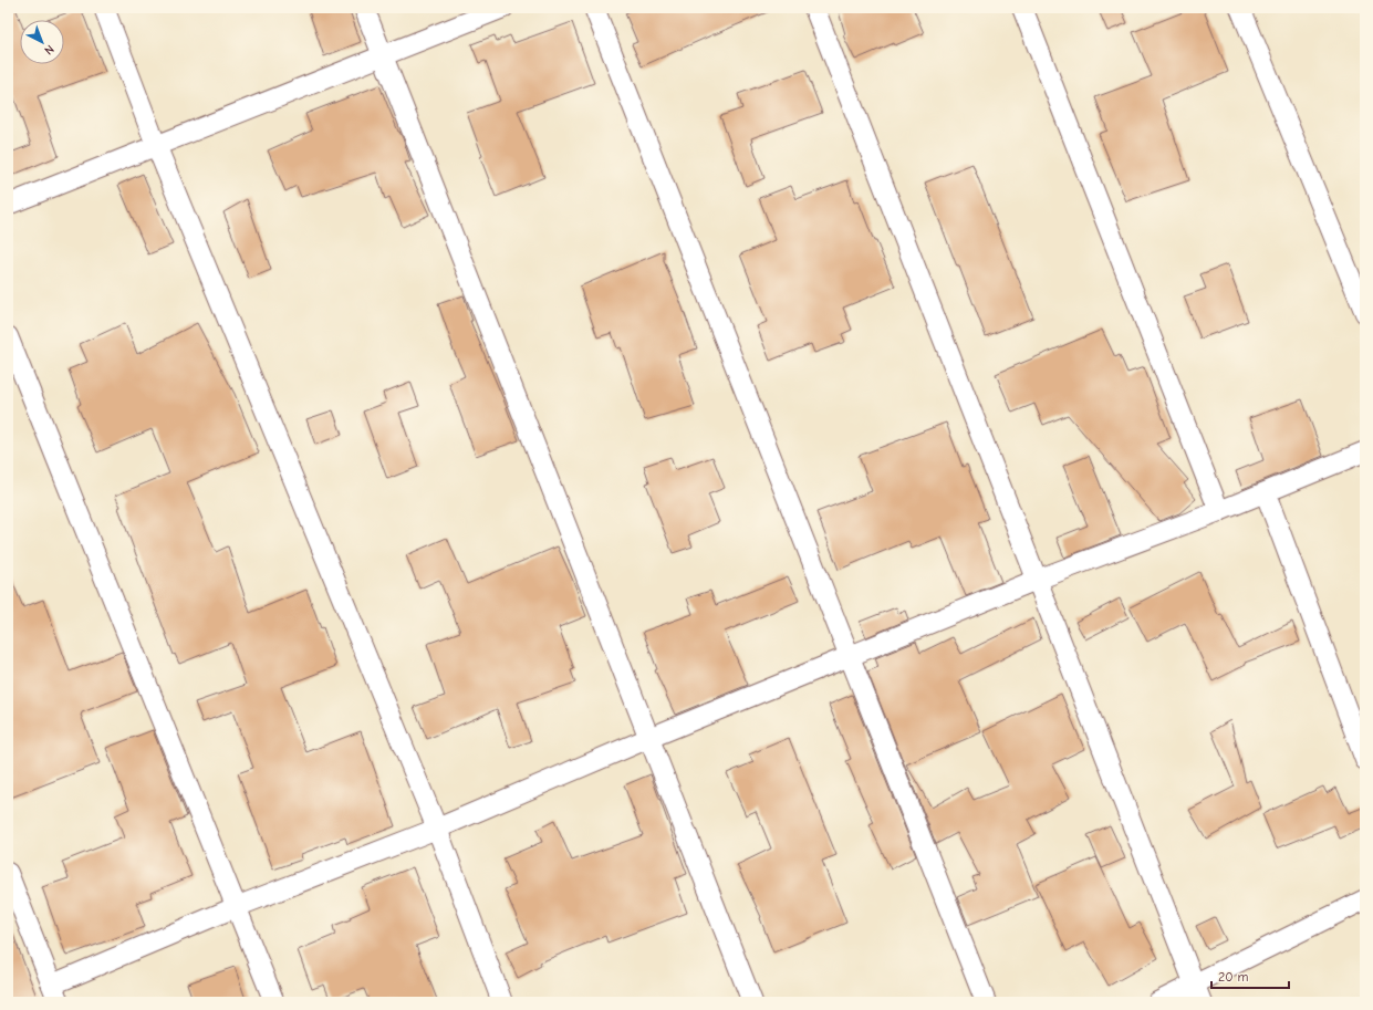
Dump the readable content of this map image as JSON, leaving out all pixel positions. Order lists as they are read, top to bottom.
{
  "scale_bar": "20 m",
  "north": "bottom right"
}
